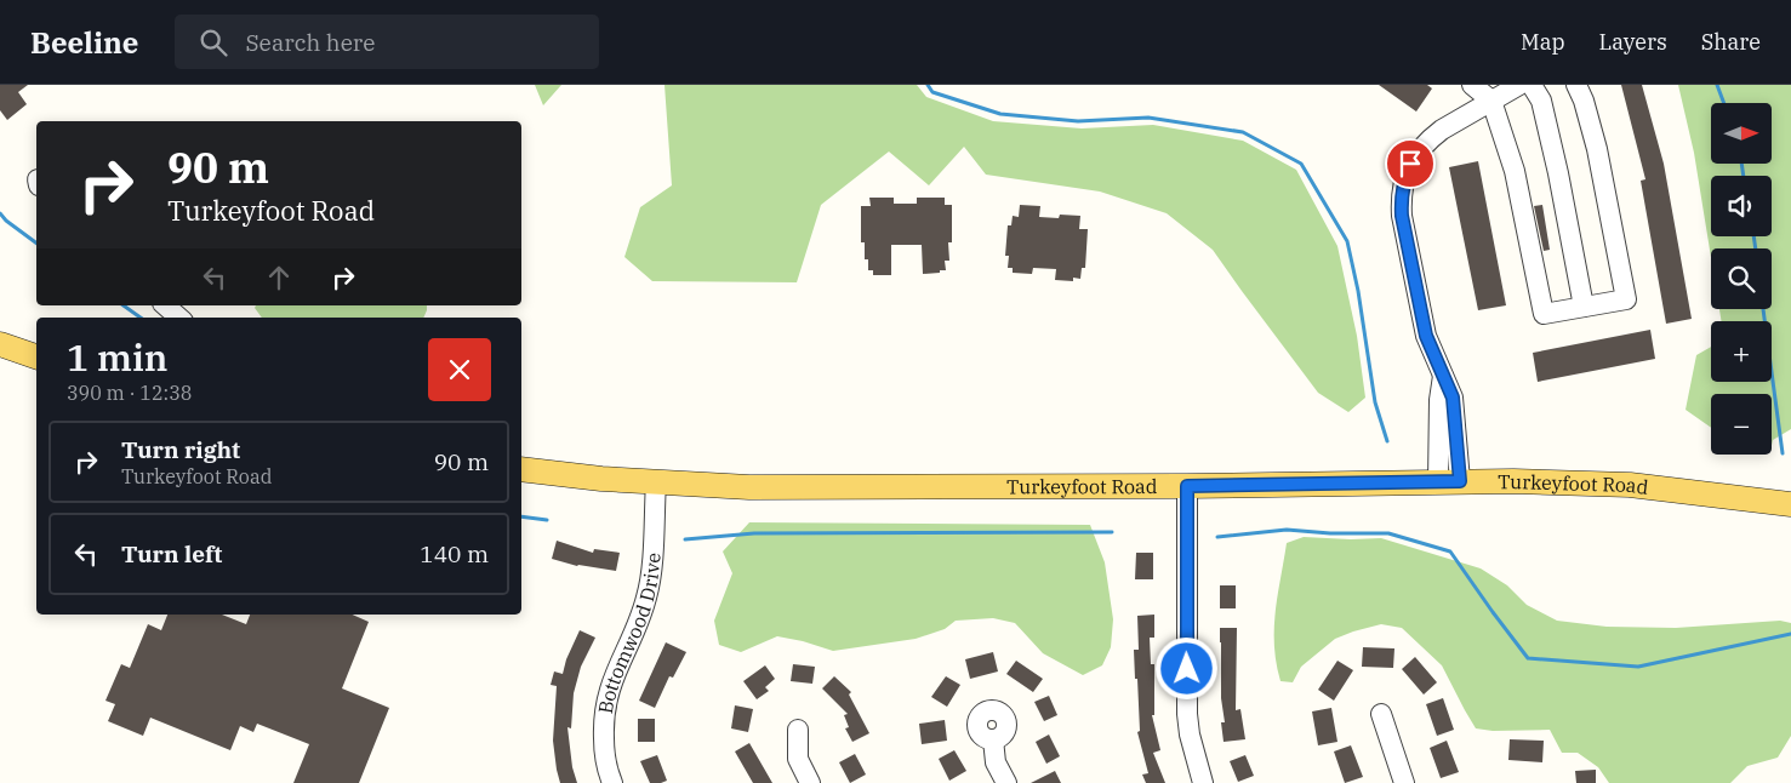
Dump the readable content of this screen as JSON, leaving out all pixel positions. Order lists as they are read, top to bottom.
{
  "streets": {
    "main road": ["Turkeyfoot Road"],
    "street": ["Bottomwood Drive"]
  },
  "crossings": [
    ["Turkeyfoot Road", "Bottomwood Drive"]
  ],
  "north": "right",
  "page": {
    "header": "Beeline",
    "search": "Search here",
    "nav": ["Map", "Layers", "Share"],
    "map_buttons": ["+", "−"],
    "turn": ["90 m", "Turkeyfoot Road"],
    "heading": ["1 min", "390 m · 12:38"],
    "list": [
      {
        "name": "Turn right",
        "note": "Turkeyfoot Road",
        "value": "90 m"
      },
      {
        "name": "Turn left",
        "value": "140 m"
      }
    ]
  }
}
